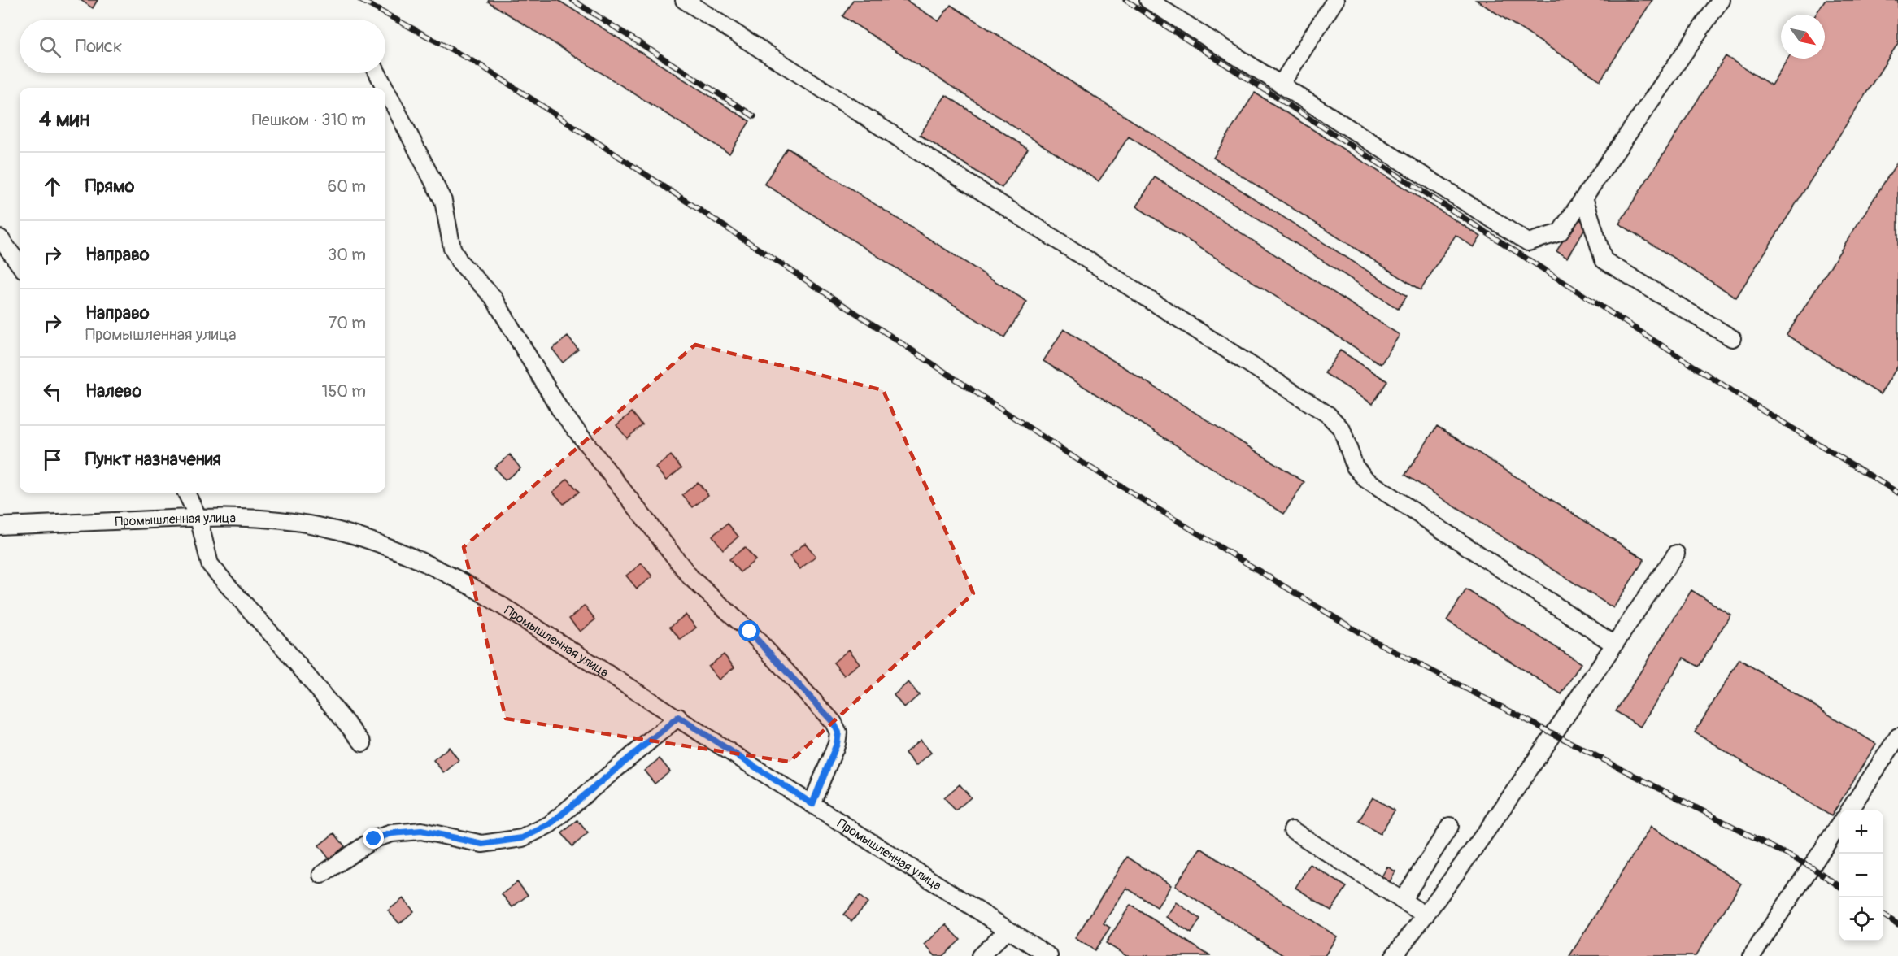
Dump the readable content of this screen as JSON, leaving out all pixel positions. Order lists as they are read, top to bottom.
{
  "streets": {
    "street": ["Промышленная улица"]
  },
  "north": "bottom right",
  "page": {
    "search": "Поиск",
    "heading": ["4 мин", "Пешком · 310 m"],
    "list": [
      ["Прямо", "60 m"],
      ["Направо", "30 m"],
      ["Направо", "Промышленная улица", "70 m"],
      ["Налево", "150 m"],
      "Пункт назначения"
    ],
    "map_buttons": ["+", "−"]
  }
}
